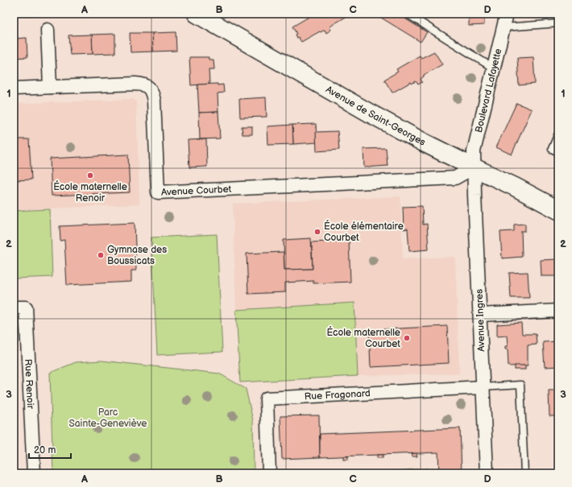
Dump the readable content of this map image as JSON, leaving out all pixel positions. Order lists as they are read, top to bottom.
{
  "streets": {
    "main road": ["Avenue de Saint-Georges"],
    "street": [
      "Boulevard Lafayette",
      "Avenue Courbet",
      "Avenue Ingres",
      "Rue Renoir",
      "Rue Fragonard"
    ]
  },
  "crossings": [
    ["Boulevard Lafayette", "Avenue de Saint-Georges"],
    ["Boulevard Lafayette", "Avenue Courbet"],
    ["Boulevard Lafayette", "Avenue Ingres"],
    ["Avenue de Saint-Georges", "Avenue Courbet"],
    ["Avenue de Saint-Georges", "Avenue Ingres"],
    ["Avenue Courbet", "Avenue Ingres"],
    ["Avenue Ingres", "Rue Fragonard"]
  ],
  "parks": ["Parc Sainte-Geneviève"],
  "places": [
    "École maternelle Renoir",
    "École élémentaire Courbet",
    "Gymnase des Boussicats",
    "École maternelle Courbet"
  ],
  "scale_bar": "20 m",
  "grid": {
    "columns": [
      "A",
      "B",
      "C",
      "D"
    ],
    "rows": ["1", "2", "3"]
  }
}
